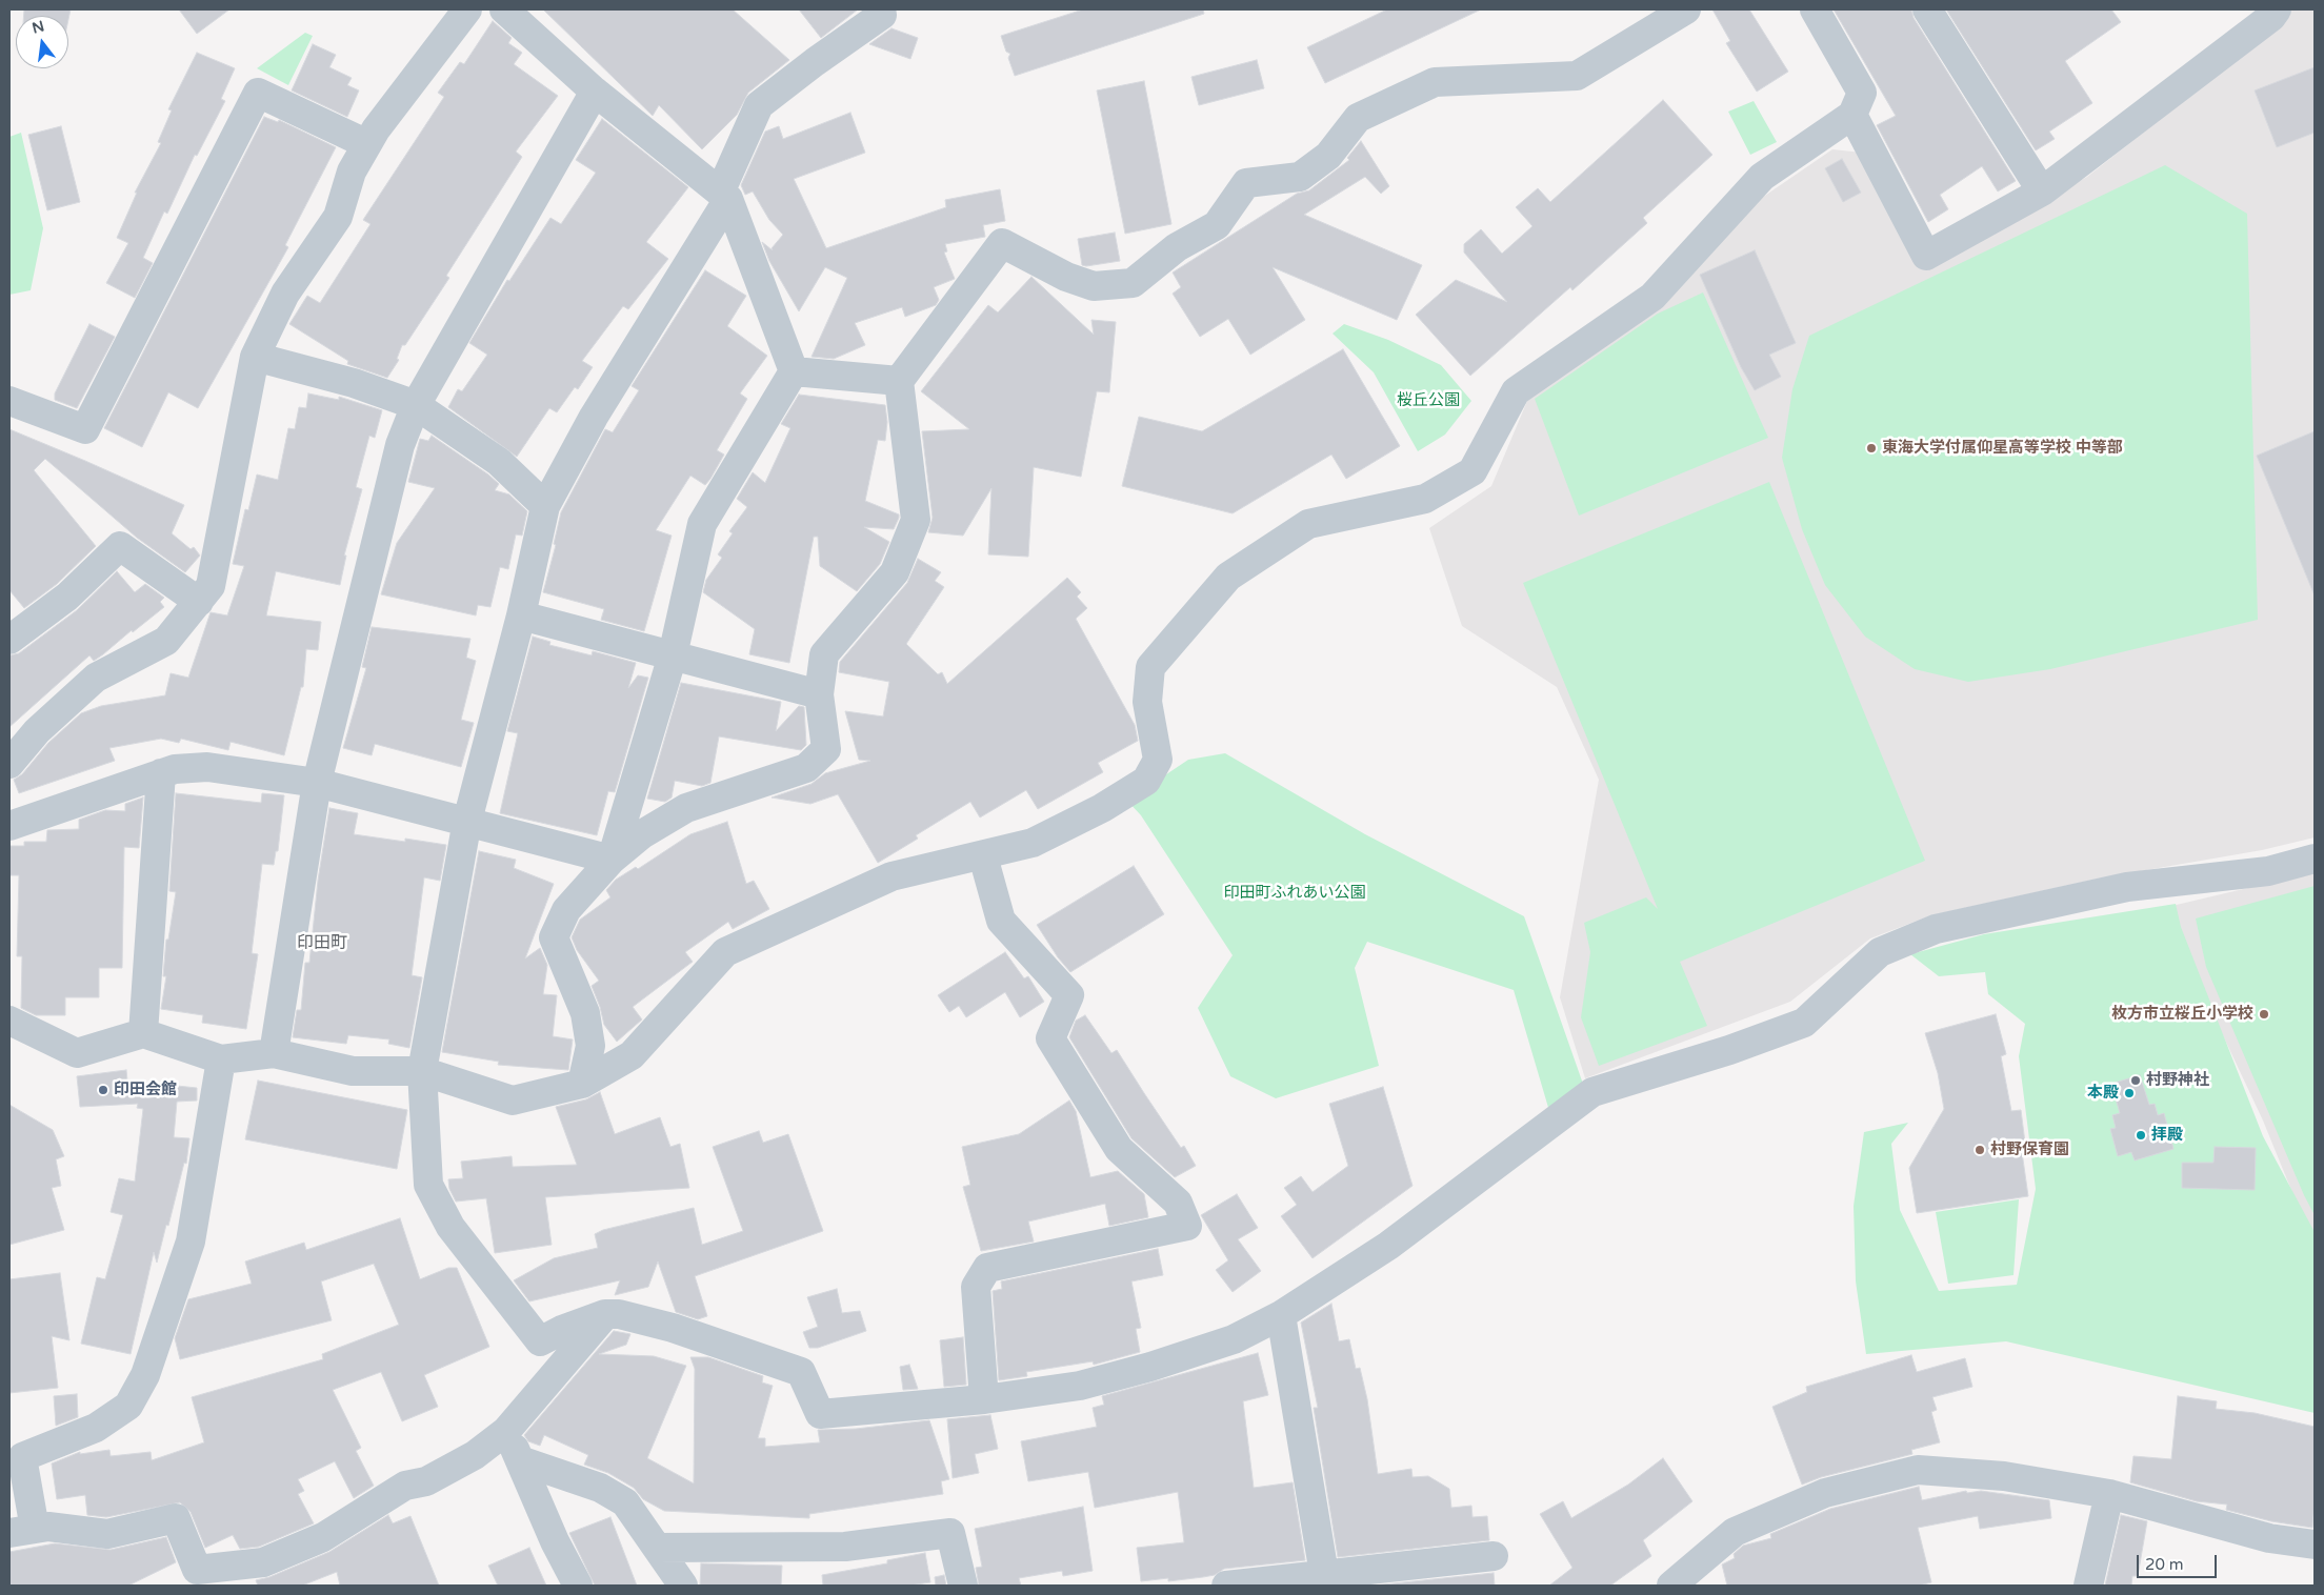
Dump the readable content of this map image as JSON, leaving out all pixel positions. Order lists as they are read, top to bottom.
{
  "districts": ["印田町"],
  "parks": ["桜丘公園", "印田町ふれあい公園"],
  "places": [
    "東海大学付属仰星高等学校 中等部",
    "枚方市立桜丘小学校",
    "村野神社",
    "印田会館",
    "本殿",
    "拝殿",
    "村野保育園"
  ],
  "scale_bar": "20 m",
  "north": "top"
}
